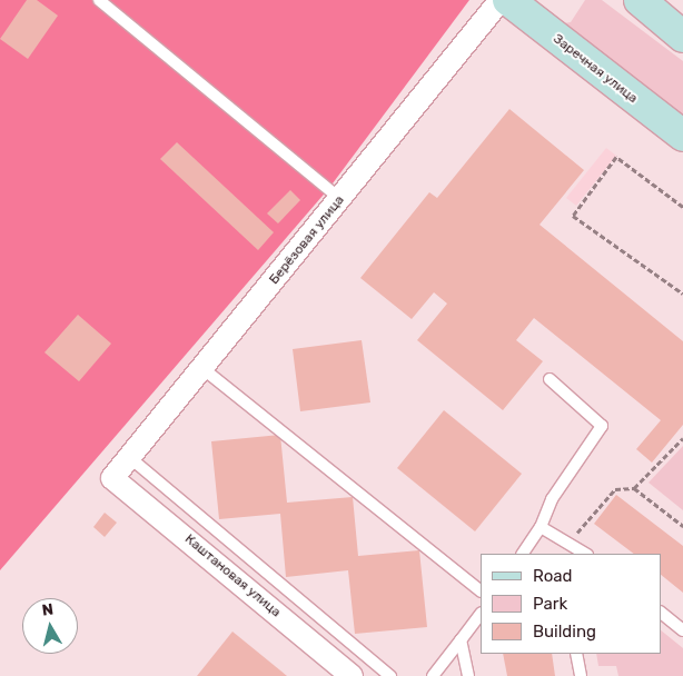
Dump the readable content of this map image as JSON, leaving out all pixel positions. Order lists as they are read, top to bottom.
{
  "streets": {
    "street": ["Заречная улица", "Берёзовая улица", "Каштановая улица"]
  },
  "crossings": [
    ["Берёзовая улица", "Каштановая улица"]
  ],
  "legend": ["Road", "Park", "Building"],
  "north": "top"
}
